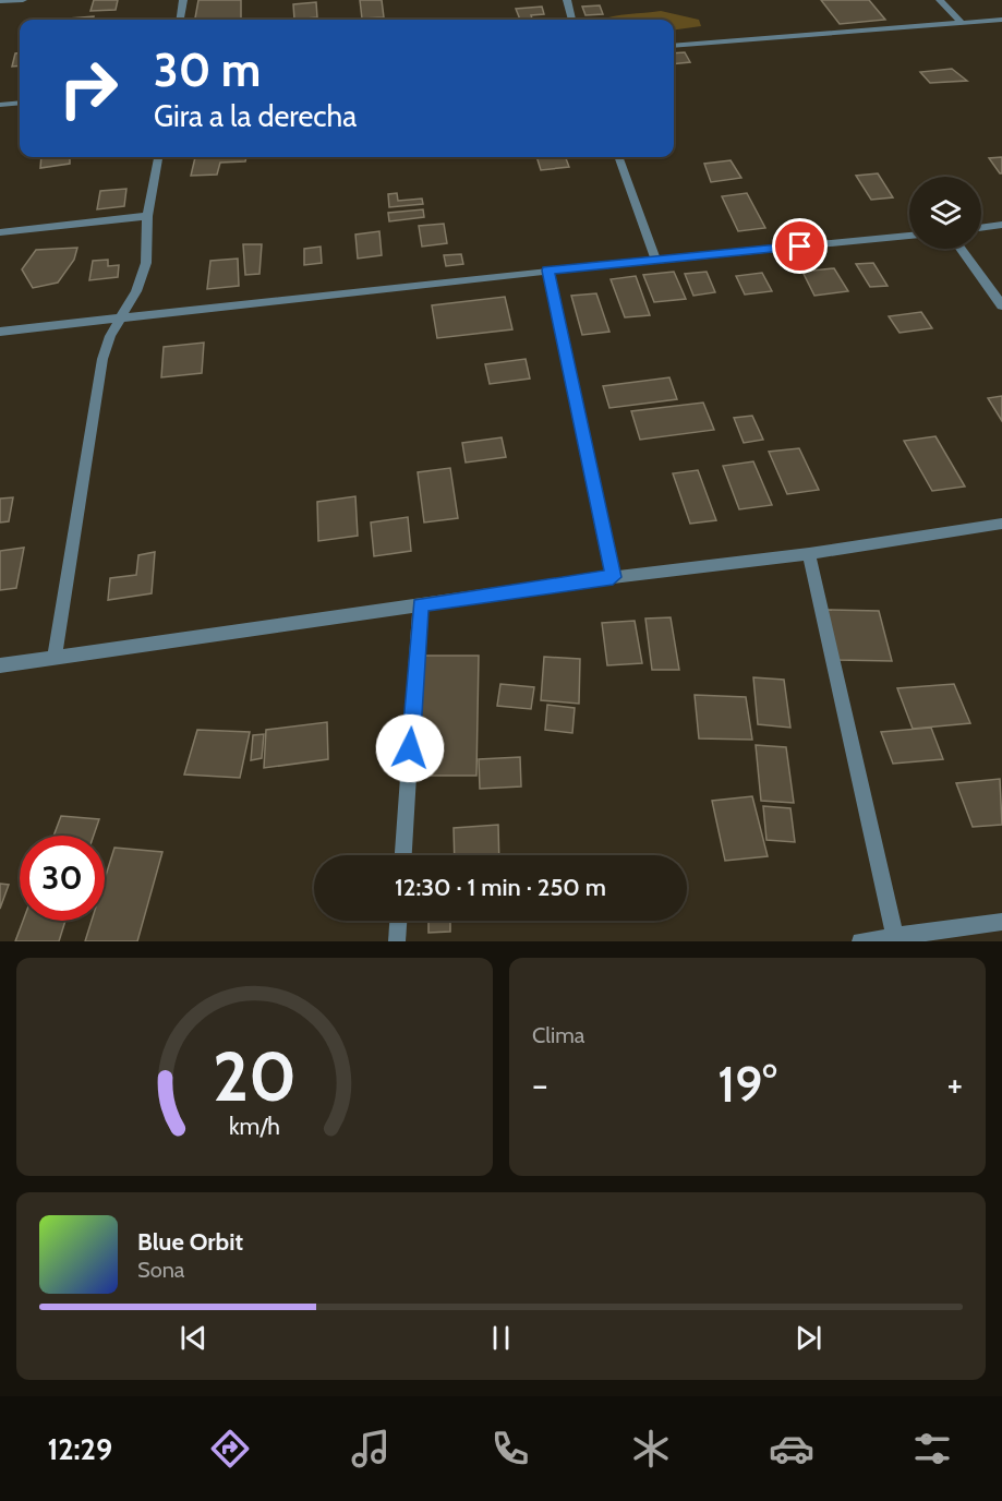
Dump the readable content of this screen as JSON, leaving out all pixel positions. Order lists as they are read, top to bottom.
{
  "page": {
    "turn": ["30 m", "Gira a la derecha"],
    "limit": "30",
    "trip": "12:30 · 1 min · 250 m",
    "tile": "Clima",
    "heat": ["−", "19°", "+"],
    "song": ["Blue Orbit", "Sona"],
    "tabs": "12:29",
    "gauge": ["20", "km/h"]
  }
}
